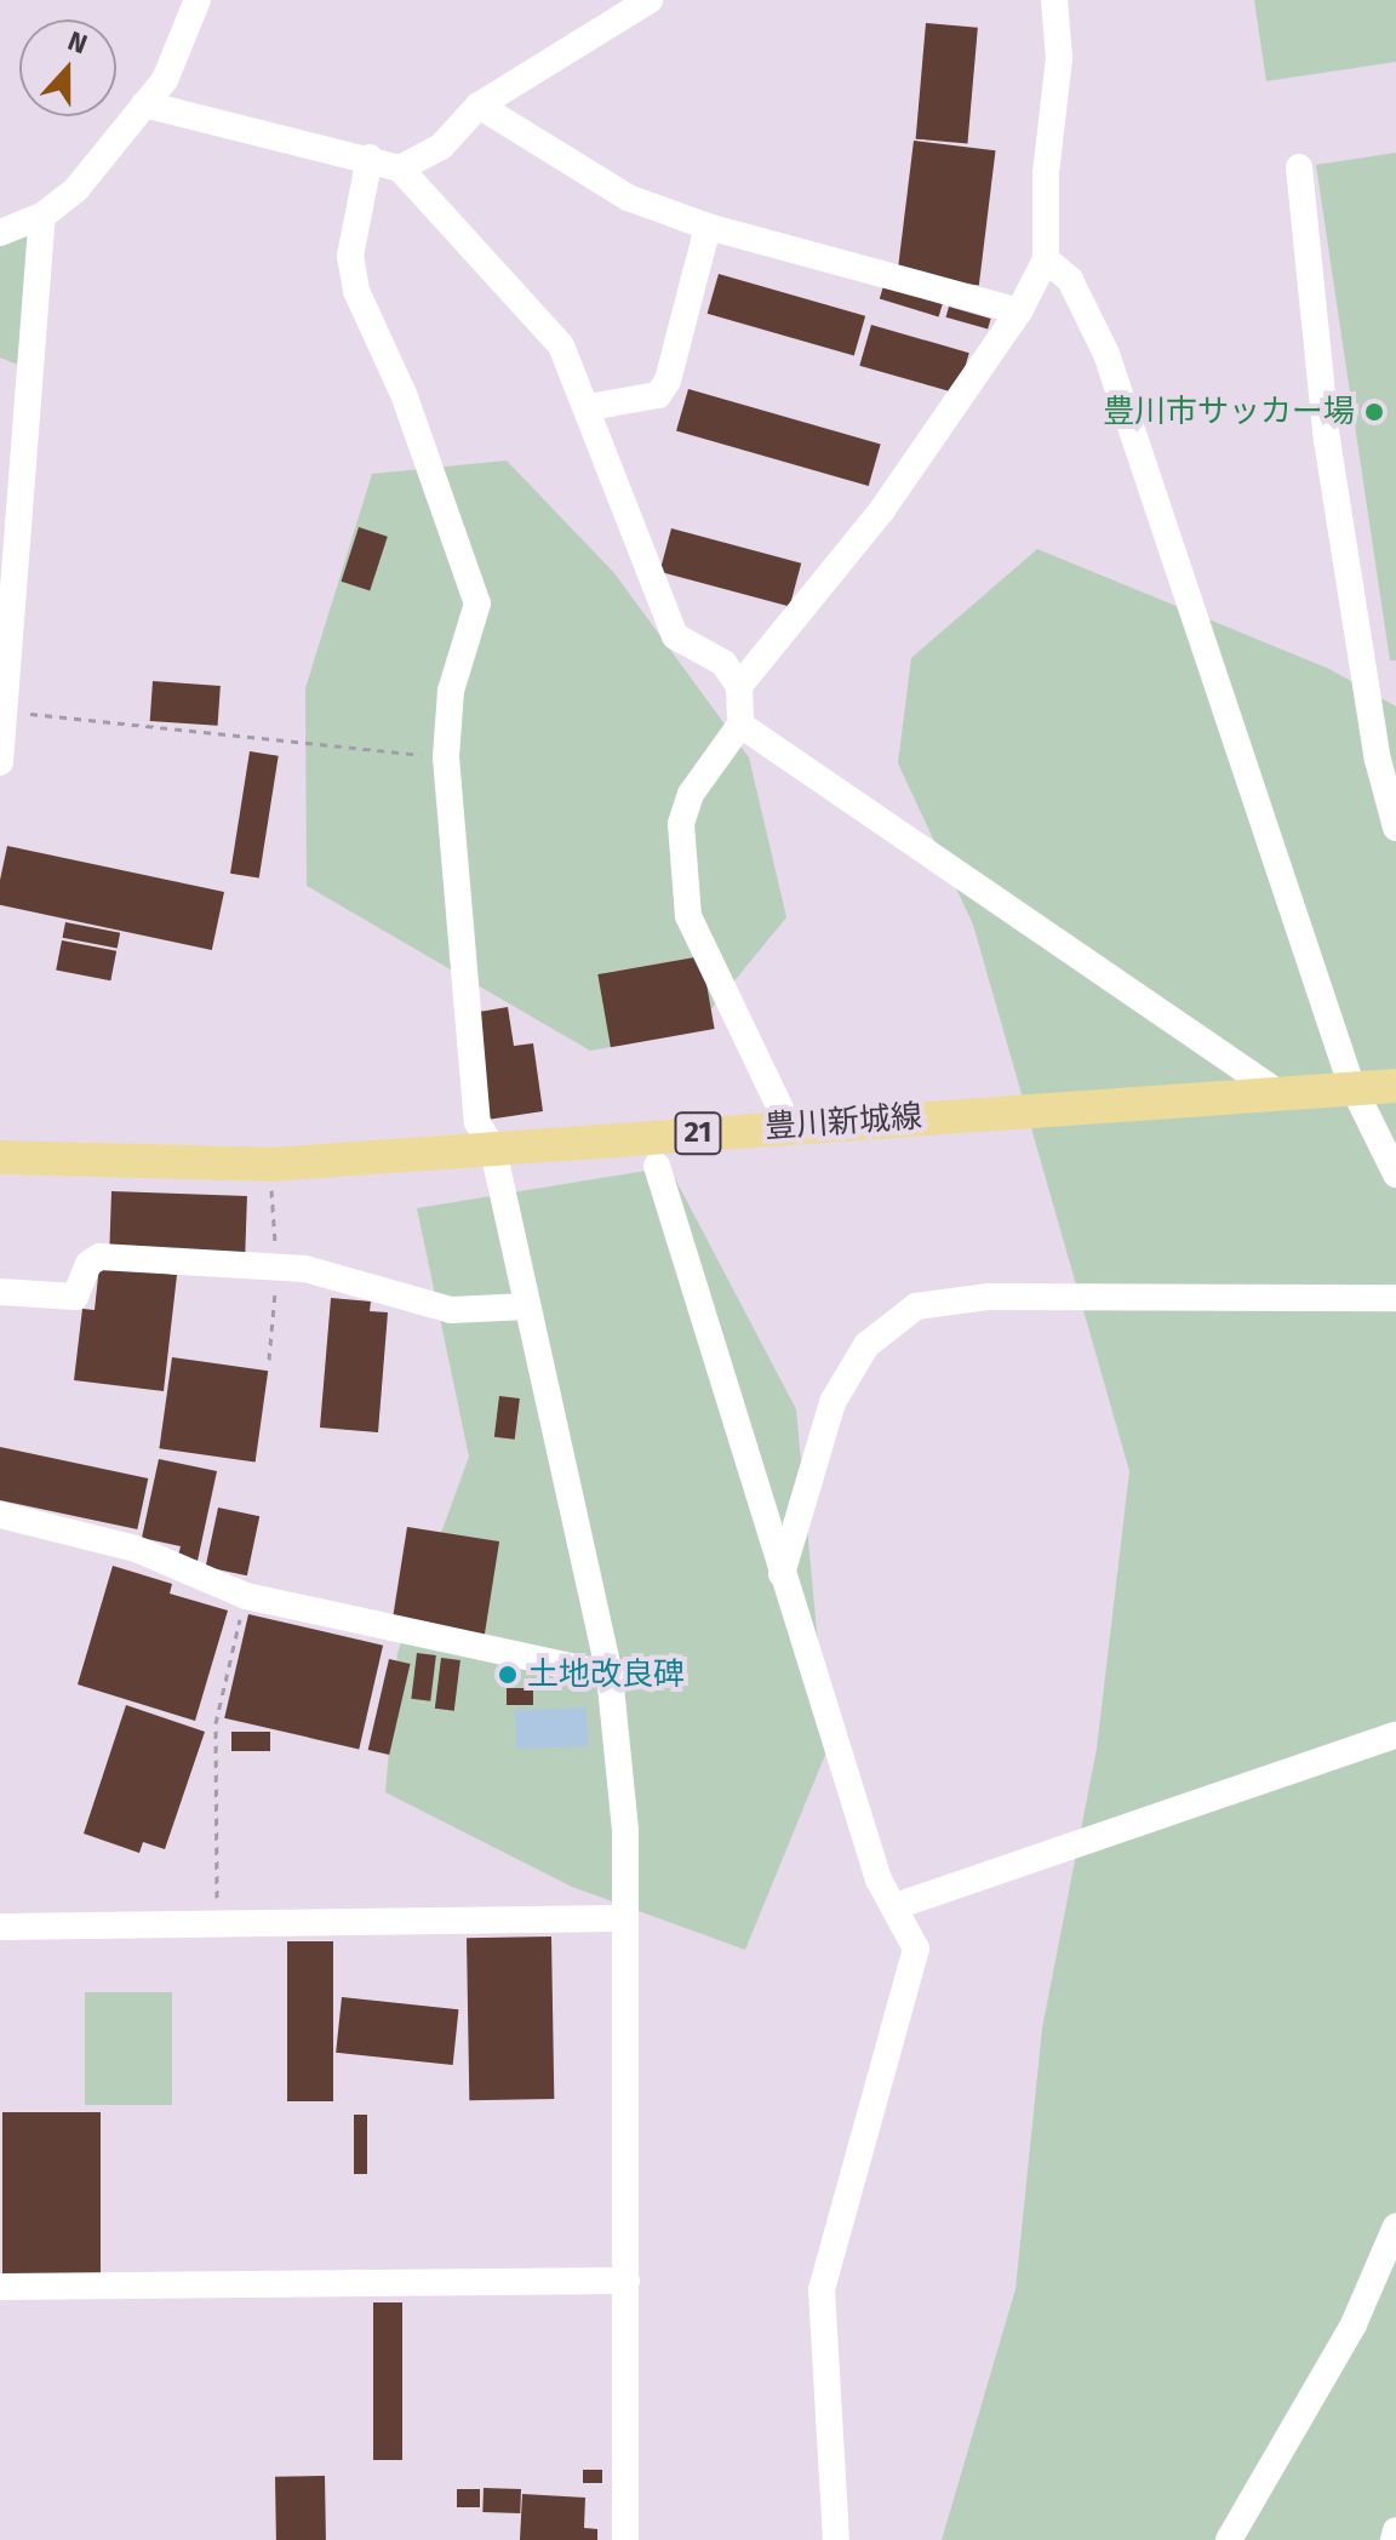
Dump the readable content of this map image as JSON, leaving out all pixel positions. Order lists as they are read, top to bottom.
{
  "streets": {
    "main road": ["豊川新城線", "21"]
  },
  "places": ["豊川市サッカー場", "土地改良碑"],
  "north": "top"
}
